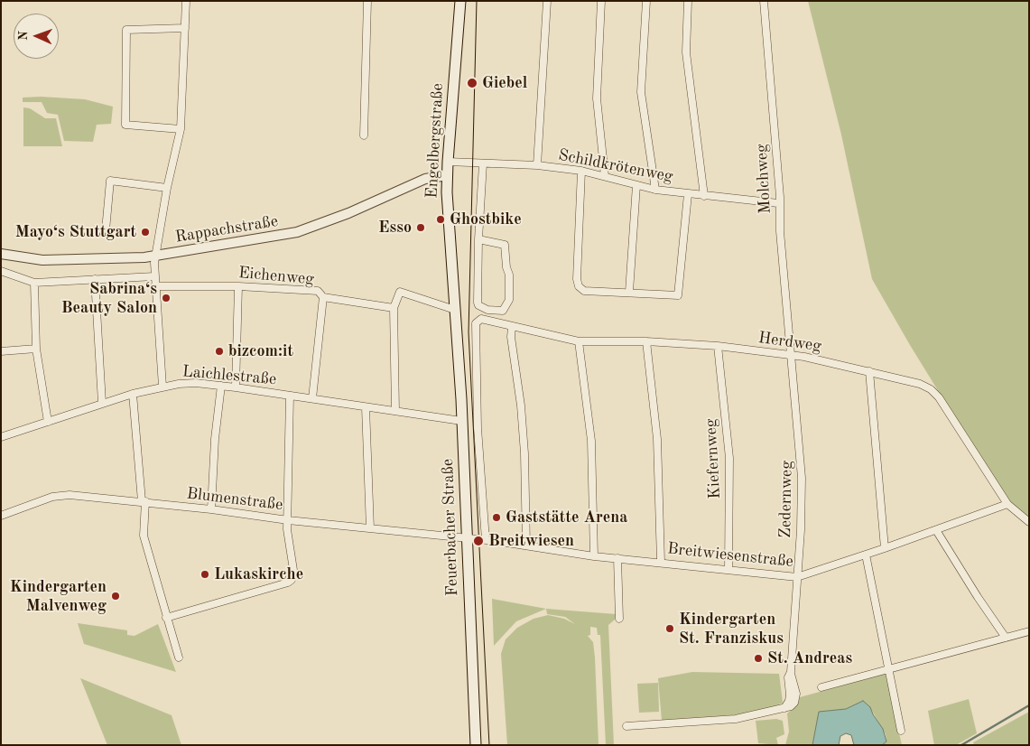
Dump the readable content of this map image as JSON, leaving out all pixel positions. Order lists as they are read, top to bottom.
{
  "streets": {
    "main road": ["Engelbergstraße", "Feuerbacher Straße"],
    "street": [
      "Schildkrötenweg",
      "Molchweg",
      "Rappachstraße",
      "Eichenweg",
      "Herdweg",
      "Laichlestraße",
      "Kiefernweg",
      "Blumenstraße",
      "Zedernweg",
      "Breitwiesenstraße"
    ]
  },
  "crossings": [
    ["Engelbergstraße", "Schildkrötenweg"],
    ["Engelbergstraße", "Rappachstraße"],
    ["Engelbergstraße", "Feuerbacher Straße"],
    ["Schildkrötenweg", "Molchweg"],
    ["Molchweg", "Herdweg"],
    ["Molchweg", "Zedernweg"],
    ["Herdweg", "Kiefernweg"],
    ["Herdweg", "Zedernweg"],
    ["Herdweg", "Feuerbacher Straße"],
    ["Herdweg", "Breitwiesenstraße"],
    ["Laichlestraße", "Feuerbacher Straße"],
    ["Kiefernweg", "Breitwiesenstraße"],
    ["Blumenstraße", "Feuerbacher Straße"],
    ["Blumenstraße", "Breitwiesenstraße"],
    ["Zedernweg", "Breitwiesenstraße"],
    ["Feuerbacher Straße", "Breitwiesenstraße"]
  ],
  "places": [
    "Giebel",
    "Ghostbike",
    "Esso",
    "Mayo‘s Stuttgart",
    "Sabrina‘s Beauty Salon",
    "bizcom:it",
    "Gaststätte Arena",
    "Breitwiesen",
    "Lukaskirche",
    "Kindergarten Malvenweg",
    "Kindergarten St. Franziskus",
    "St. Andreas"
  ],
  "north": "left"
}
